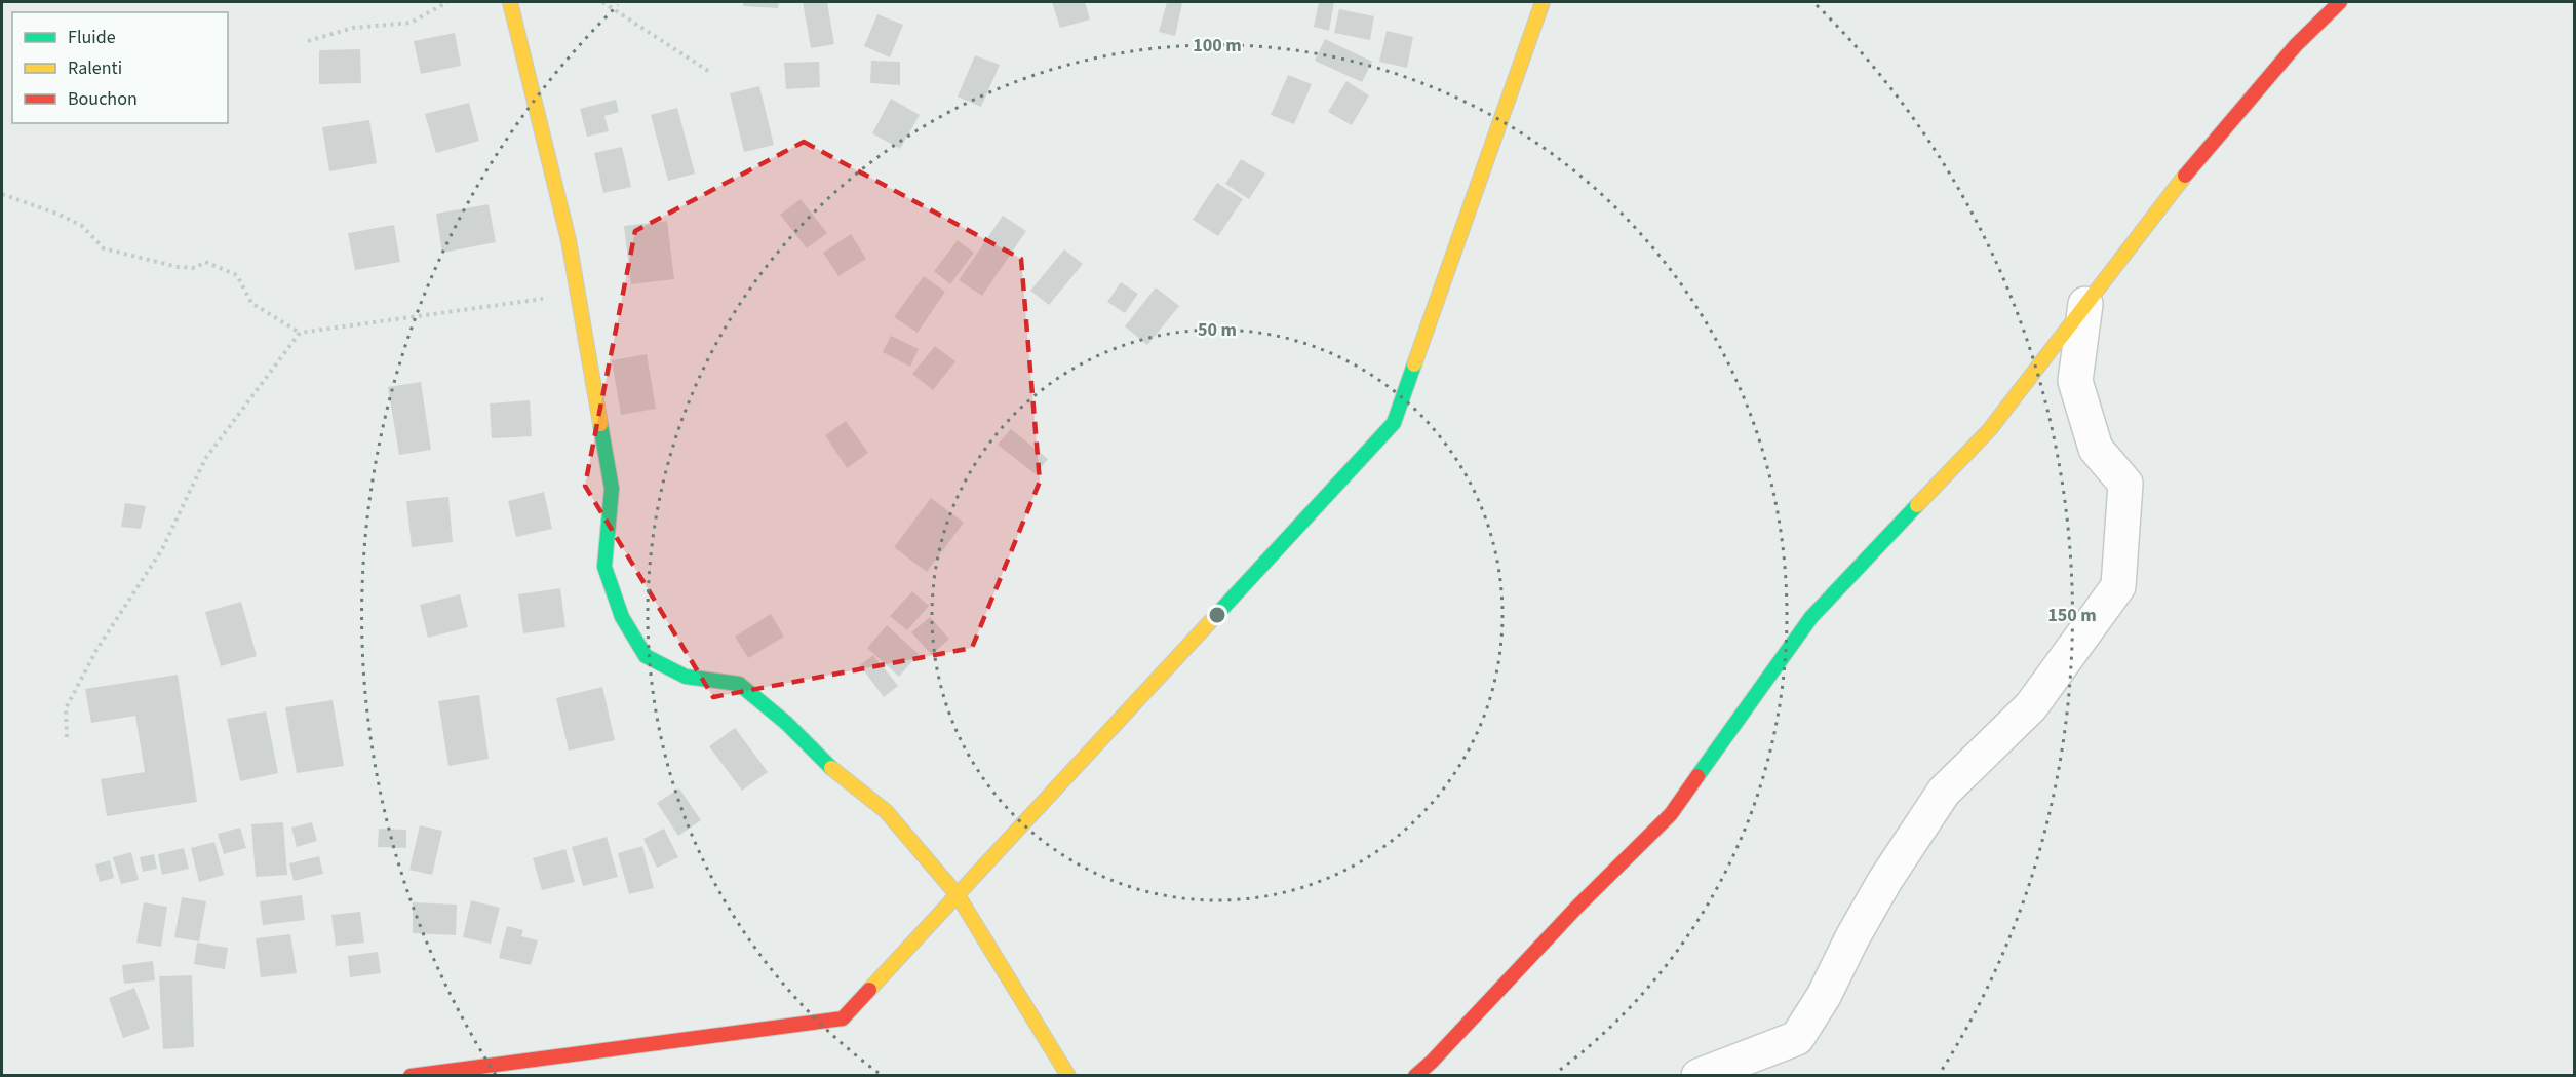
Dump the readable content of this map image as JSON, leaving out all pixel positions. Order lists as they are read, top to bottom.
{
  "legend": ["Fluide", "Ralenti", "Bouchon"],
  "rings": ["100 m", "50 m", "150 m"]
}
